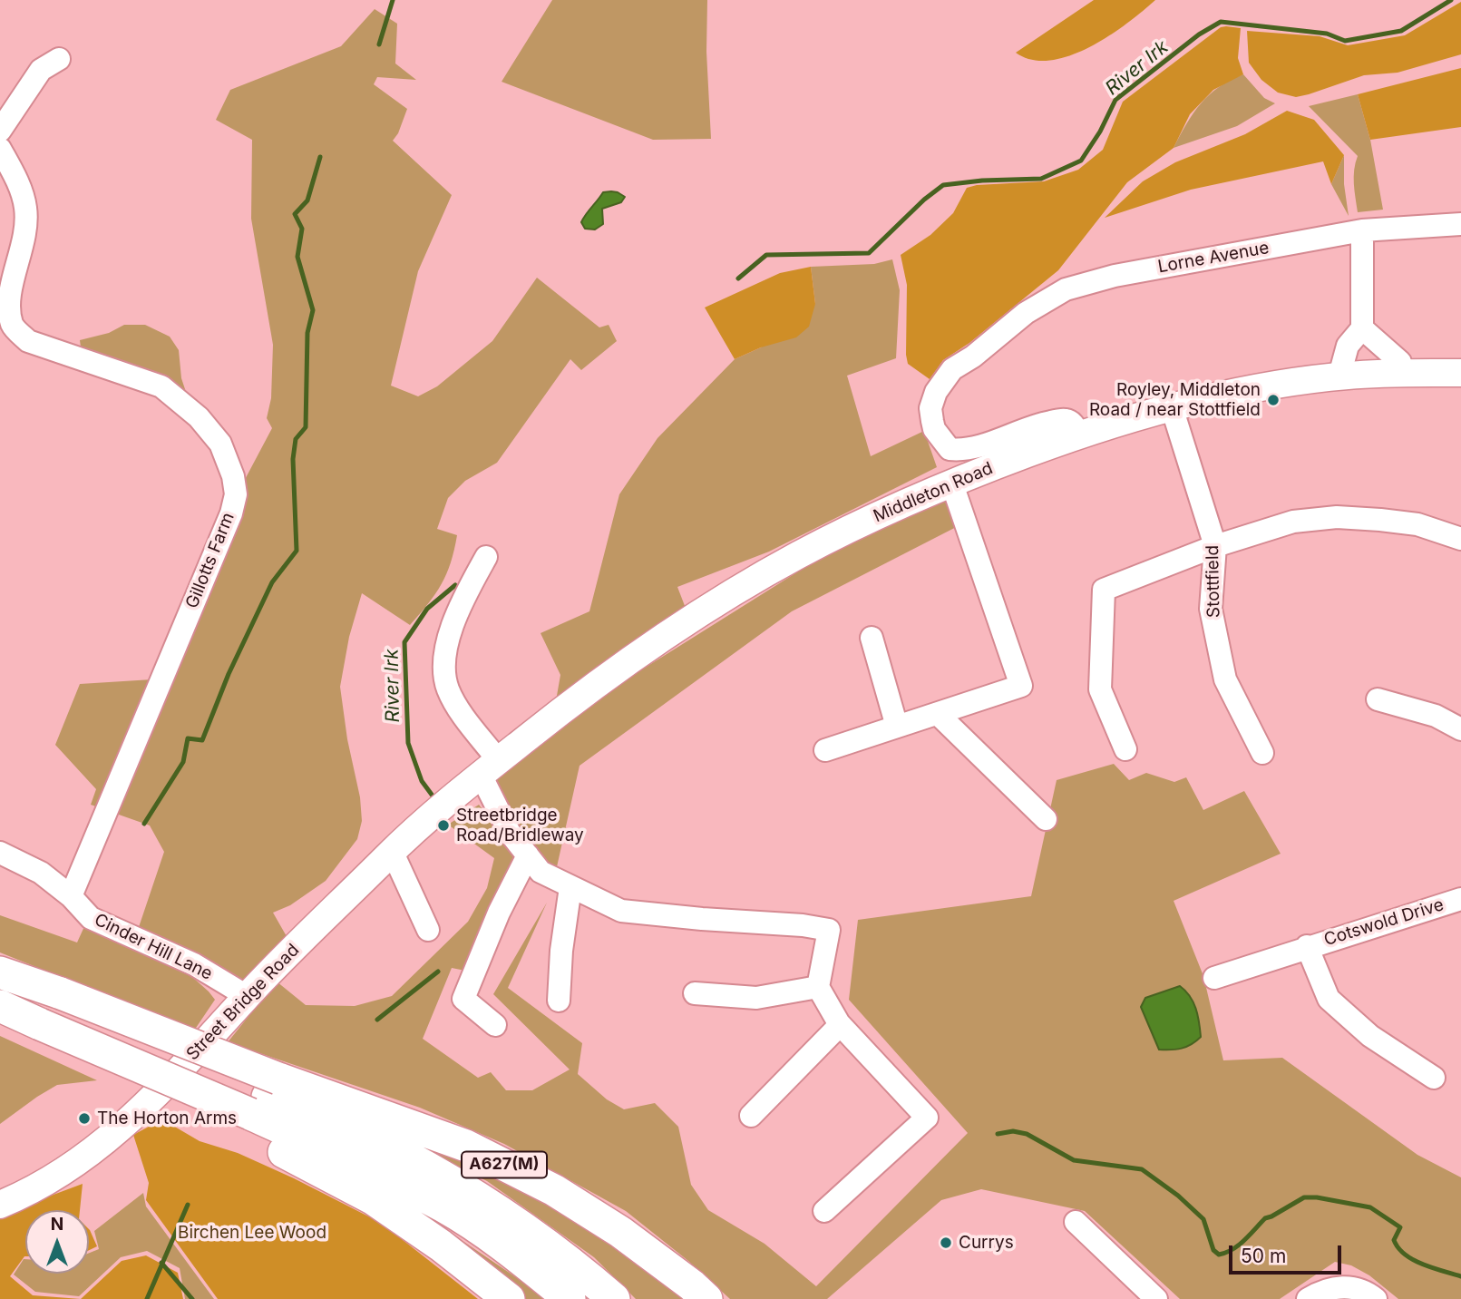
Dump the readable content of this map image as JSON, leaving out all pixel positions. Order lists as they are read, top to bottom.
{
  "streets": {
    "highway": ["A627(M)"],
    "main road": ["Middleton Road", "Street Bridge Road"],
    "street": [
      "Lorne Avenue",
      "Gillotts Farm",
      "Stottfield",
      "Cotswold Drive",
      "Cinder Hill Lane"
    ]
  },
  "crossings": [
    ["Lorne Avenue", "Middleton Road"],
    ["Middleton Road", "Stottfield"],
    ["Middleton Road", "Street Bridge Road"],
    ["Gillotts Farm", "Cinder Hill Lane"],
    ["Cinder Hill Lane", "Street Bridge Road"]
  ],
  "water": ["River Irk"],
  "parks": ["Birchen Lee Wood"],
  "places": [
    "Royley, Middleton Road / near Stottfield",
    "Streetbridge Road/Bridleway",
    "The Horton Arms",
    "Currys"
  ],
  "scale_bar": "50 m",
  "north": "top"
}
